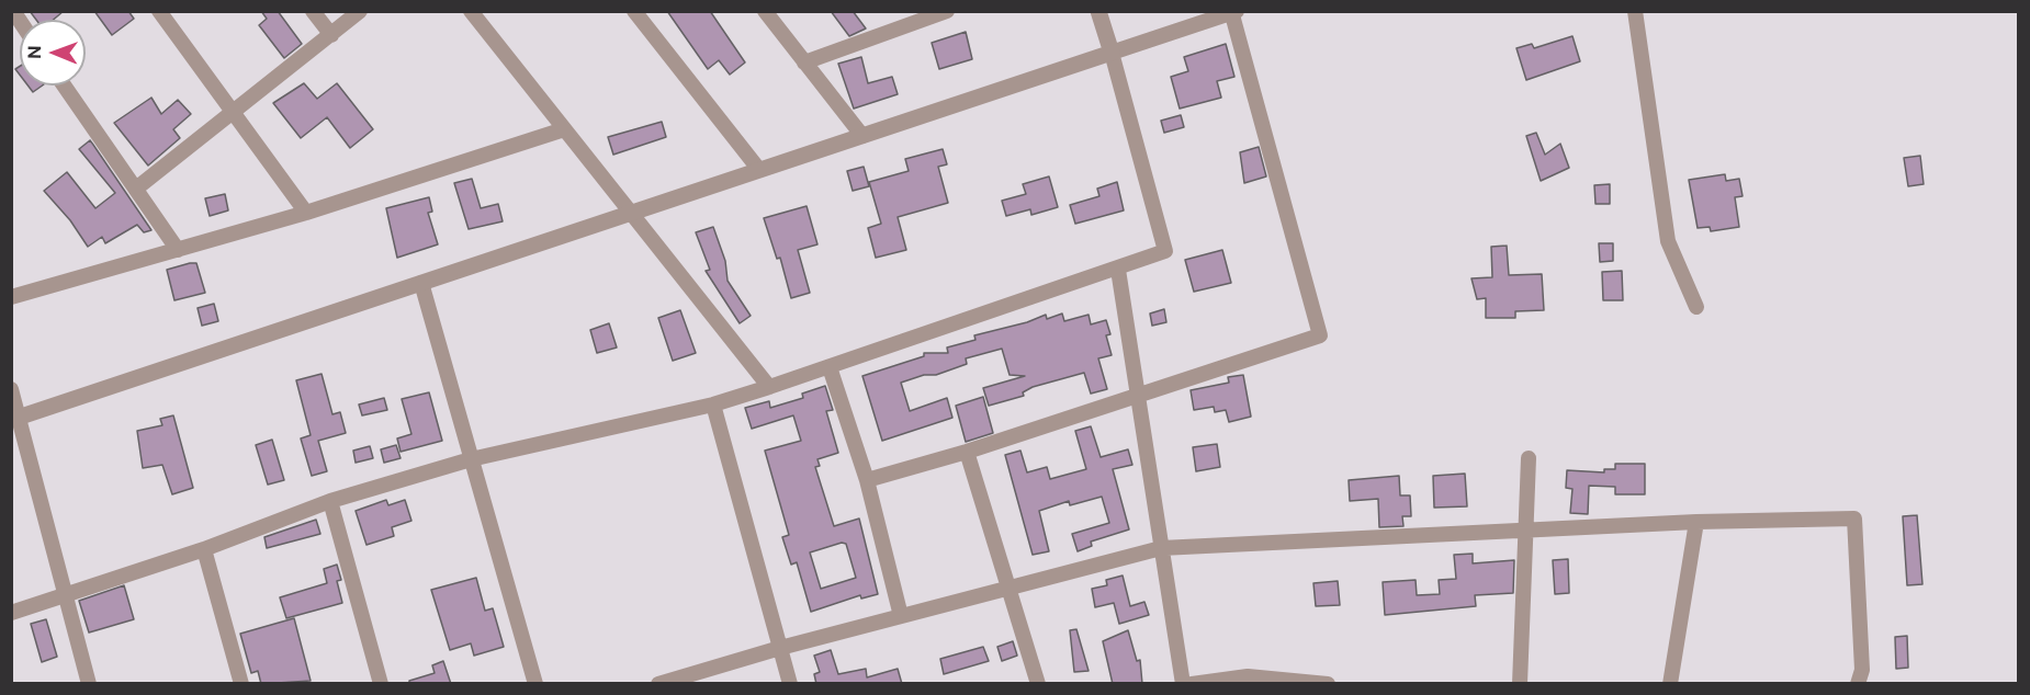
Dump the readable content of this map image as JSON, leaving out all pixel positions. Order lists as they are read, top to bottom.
{
  "north": "left"
}
